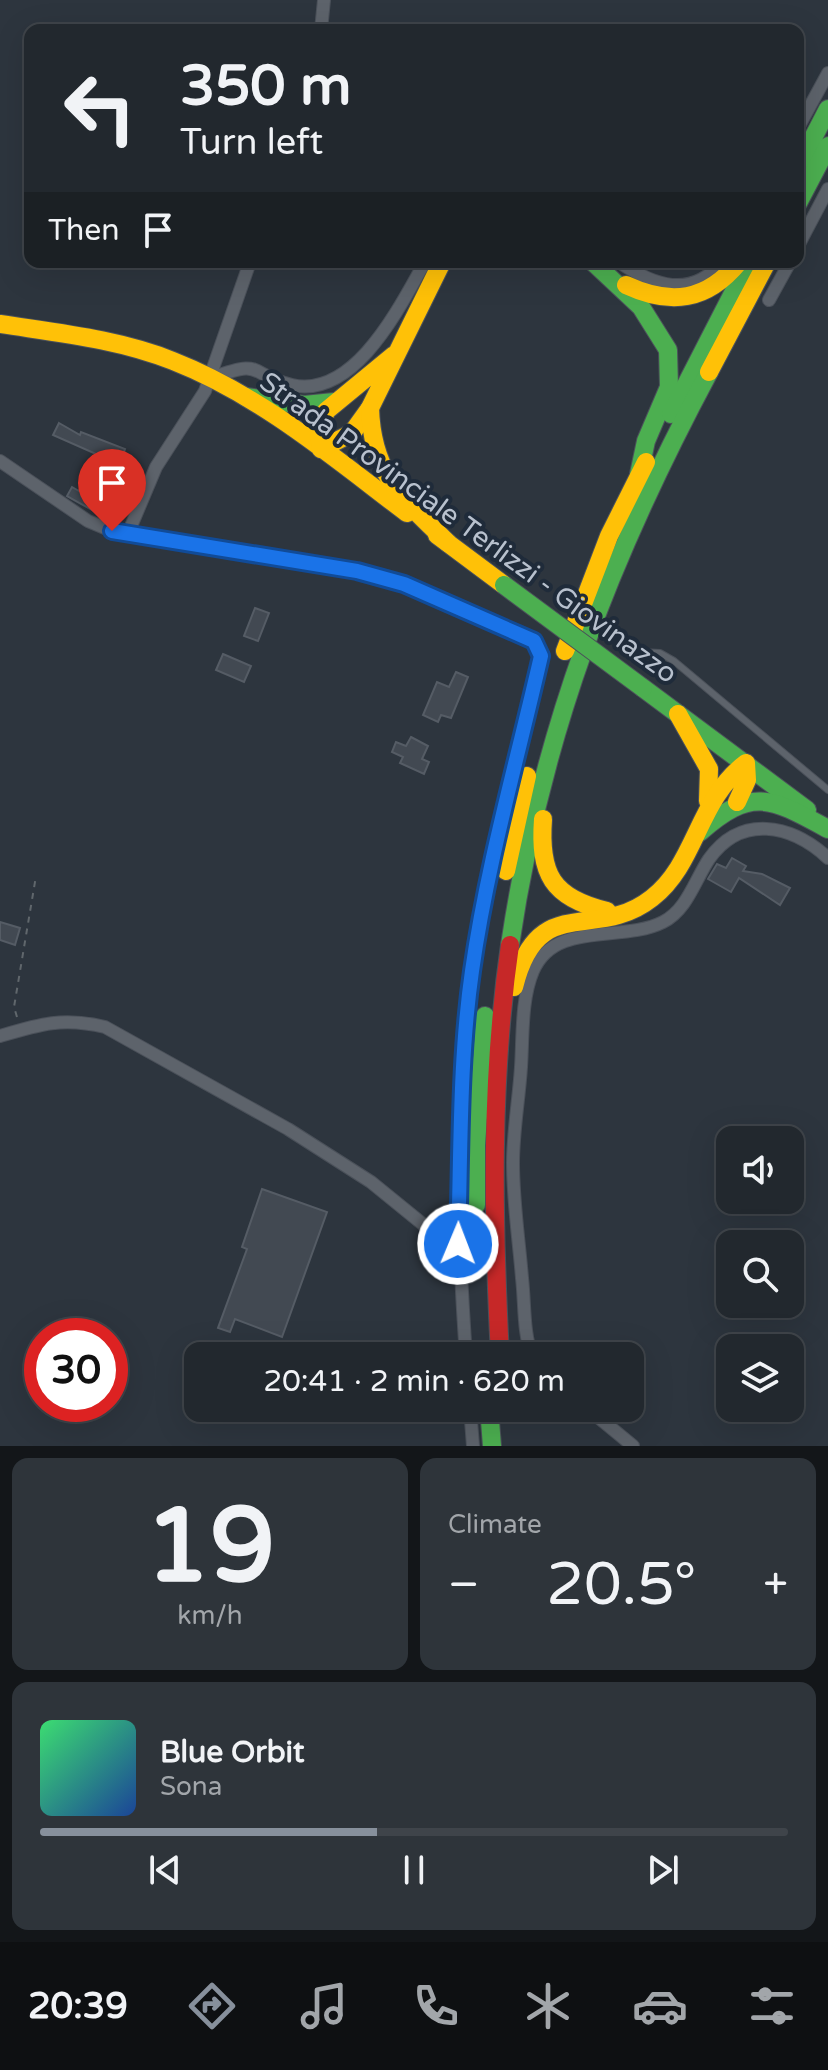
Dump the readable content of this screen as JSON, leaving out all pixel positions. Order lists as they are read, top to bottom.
{
  "streets": {
    "main road": ["Strada Provinciale Terlizzi - Giovinazzo"]
  },
  "page": {
    "turn": ["350 m", "Turn left"],
    "then": "Then",
    "limit": "30",
    "trip": "20:41 · 2 min · 620 m",
    "tile": [
      ["19", "km/h"],
      "Climate"
    ],
    "heat": ["−", "20.5°", "+"],
    "song": ["Blue Orbit", "Sona"],
    "tabs": "20:39"
  }
}
